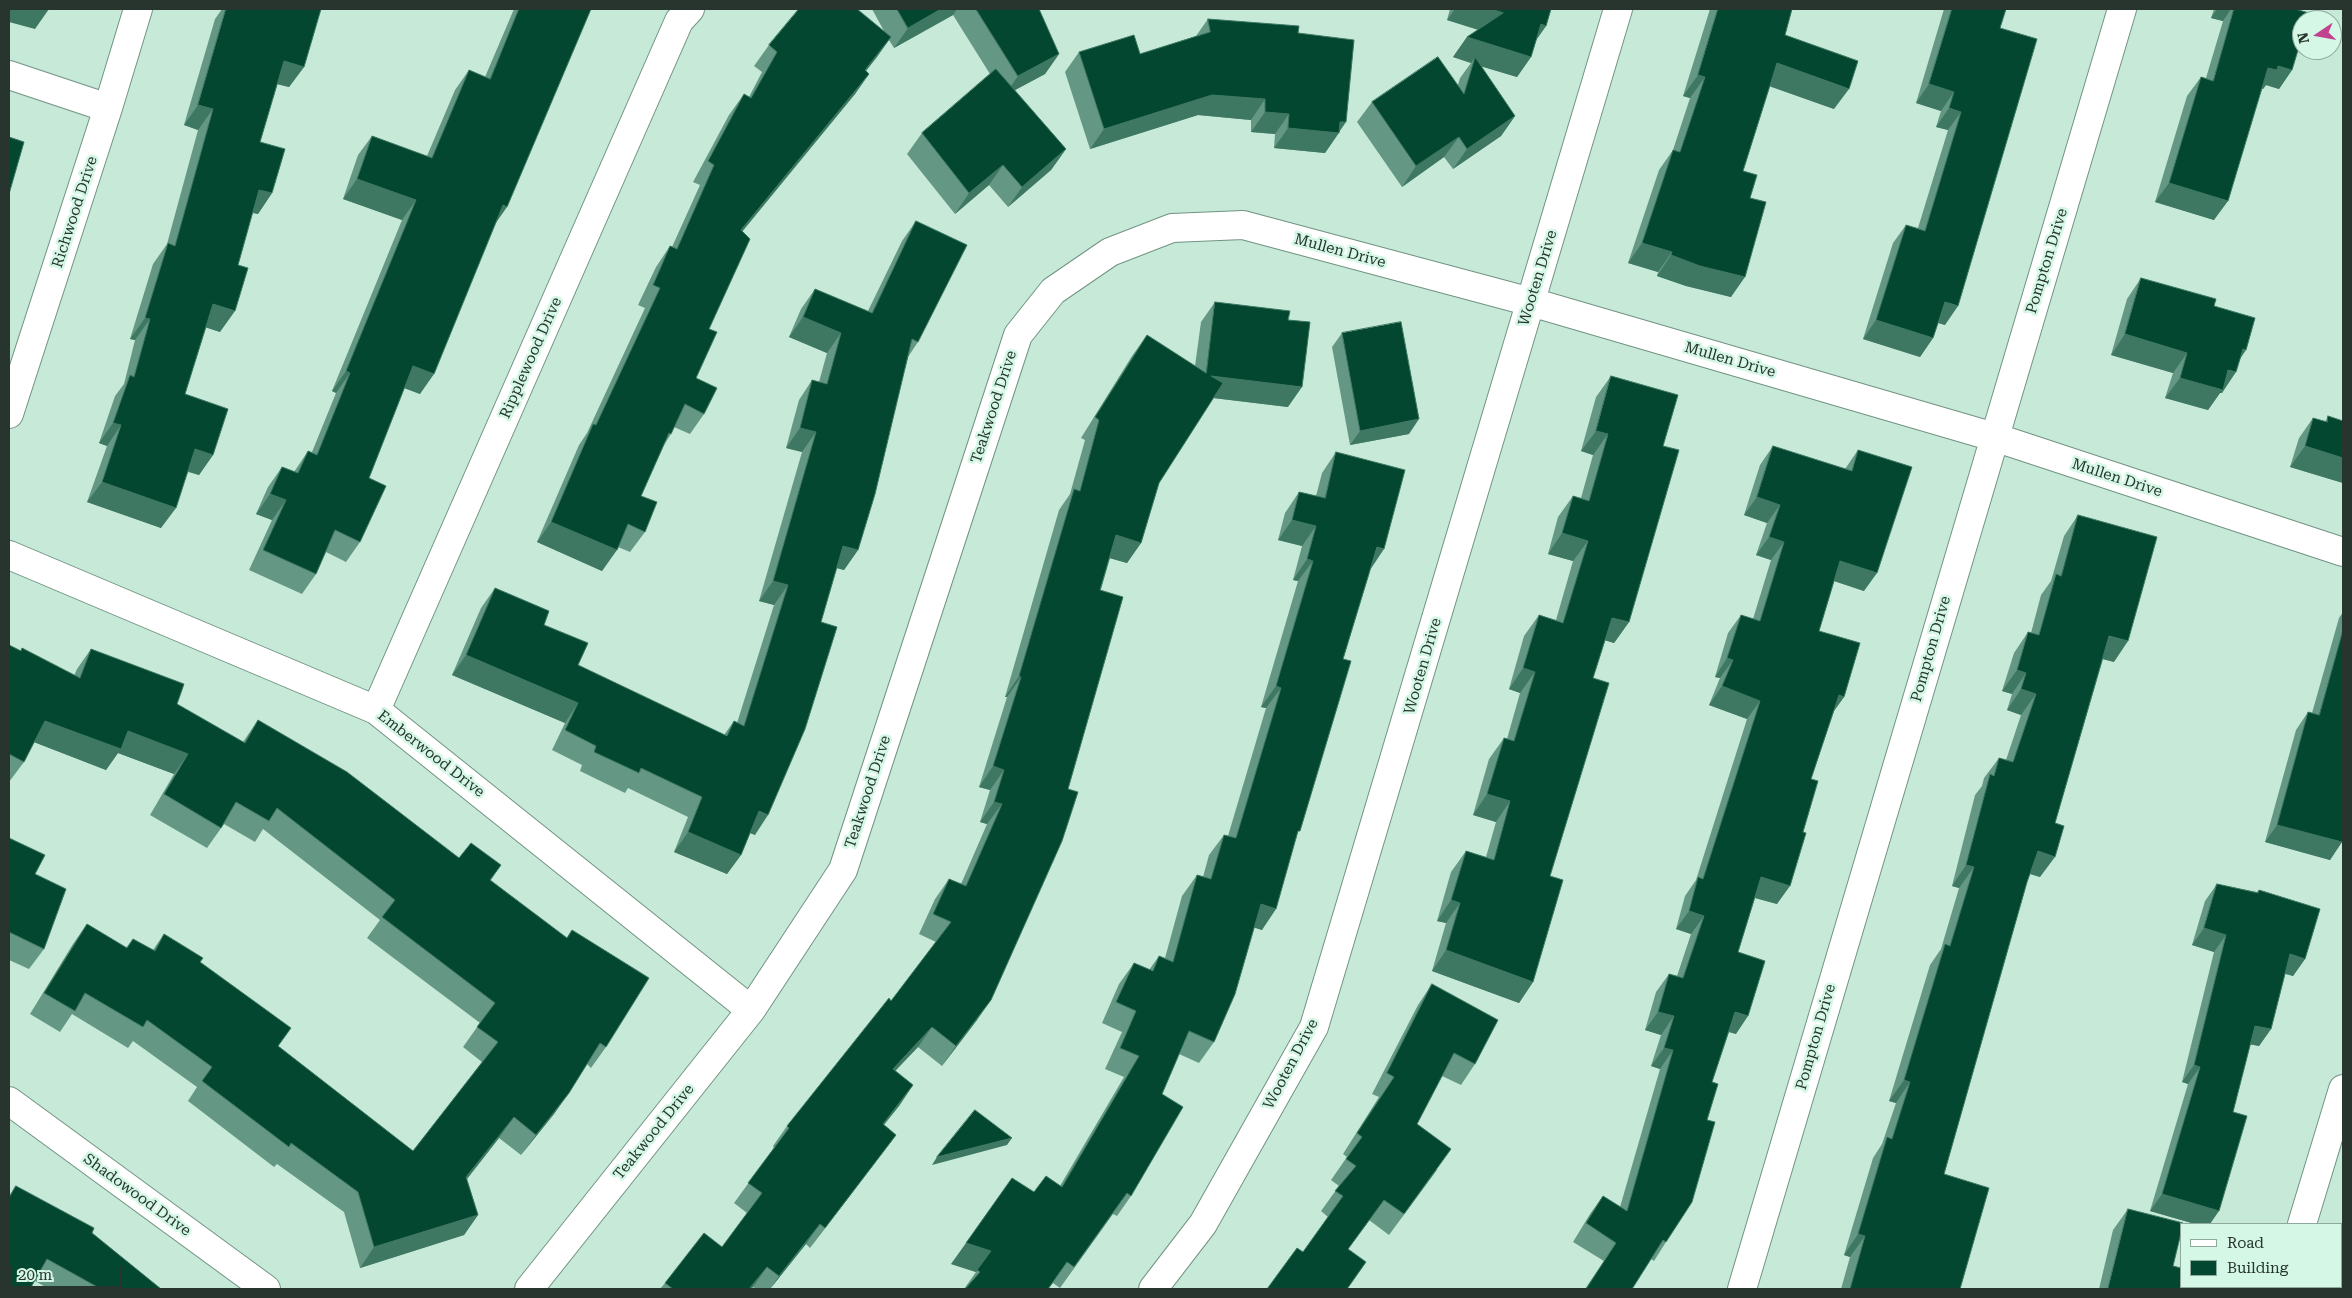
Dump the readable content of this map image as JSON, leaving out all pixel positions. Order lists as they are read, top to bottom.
{
  "streets": {
    "street": [
      "Richwood Drive",
      "Mullen Drive",
      "Pompton Drive",
      "Wooten Drive",
      "Ripplewood Drive",
      "Teakwood Drive",
      "Emberwood Drive",
      "Shadowood Drive"
    ]
  },
  "crossings": [
    ["Mullen Drive", "Pompton Drive"],
    ["Mullen Drive", "Wooten Drive"],
    ["Mullen Drive", "Teakwood Drive"],
    ["Ripplewood Drive", "Emberwood Drive"],
    ["Teakwood Drive", "Emberwood Drive"]
  ],
  "legend": ["Road", "Building"],
  "scale_bar": "20 m",
  "north": "left"
}
